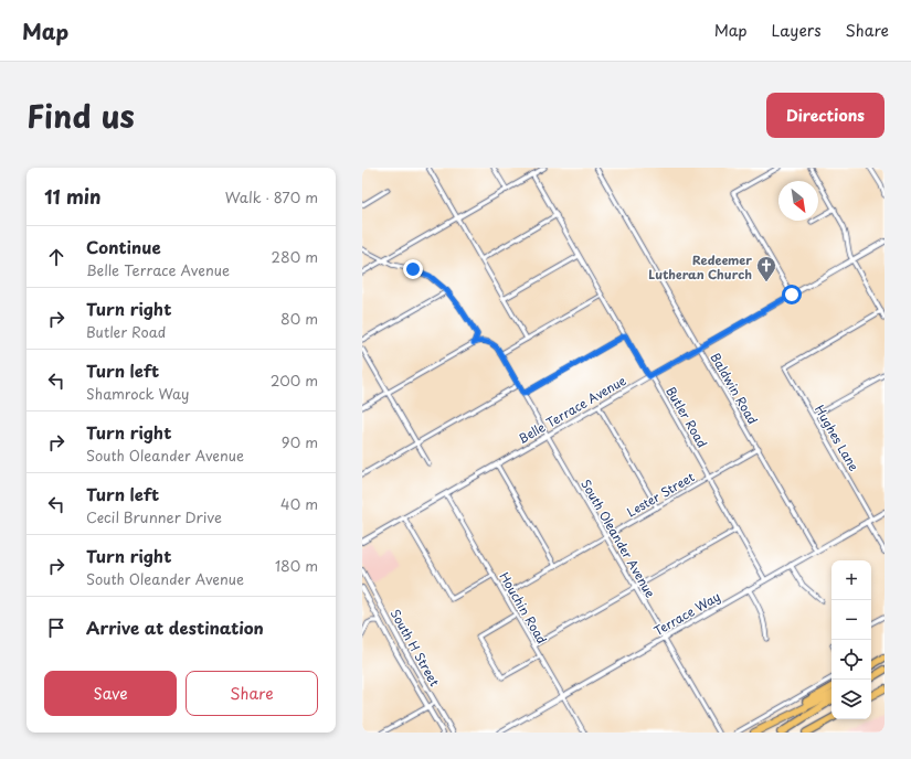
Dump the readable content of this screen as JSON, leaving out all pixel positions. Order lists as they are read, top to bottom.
{
  "streets": {
    "street": [
      "Baldwin Road",
      "Belle Terrace Avenue",
      "Butler Road",
      "Hughes Lane",
      "Lester Street",
      "South Oleander Avenue",
      "Houchin Road",
      "Terrace Way",
      "South H Street"
    ]
  },
  "crossings": [
    ["Baldwin Road", "Belle Terrace Avenue"],
    ["Baldwin Road", "Lester Street"],
    ["Baldwin Road", "Terrace Way"],
    ["Belle Terrace Avenue", "Butler Road"],
    ["Belle Terrace Avenue", "South Oleander Avenue"],
    ["Belle Terrace Avenue", "Houchin Road"],
    ["Butler Road", "Lester Street"],
    ["Butler Road", "Terrace Way"],
    ["Hughes Lane", "Terrace Way"],
    ["Lester Street", "South Oleander Avenue"],
    ["Lester Street", "Houchin Road"],
    ["South Oleander Avenue", "Terrace Way"],
    ["Houchin Road", "Terrace Way"]
  ],
  "places": {
    "church": ["Redeemer Lutheran Church"]
  },
  "north": "bottom right",
  "page": {
    "header": "Map",
    "nav": ["Map", "Layers", "Share"],
    "title": "Find us",
    "buttons": [
      "Directions",
      ["Save", "Share"]
    ],
    "heading": ["11 min", "Walk · 870 m"],
    "list": [
      ["Continue", "Belle Terrace Avenue", "280 m"],
      ["Turn right", "Butler Road", "80 m"],
      ["Turn left", "Shamrock Way", "200 m"],
      ["Turn right", "South Oleander Avenue", "90 m"],
      ["Turn left", "Cecil Brunner Drive", "40 m"],
      ["Turn right", "South Oleander Avenue", "180 m"],
      "Arrive at destination"
    ],
    "map_buttons": ["+", "−"]
  }
}
